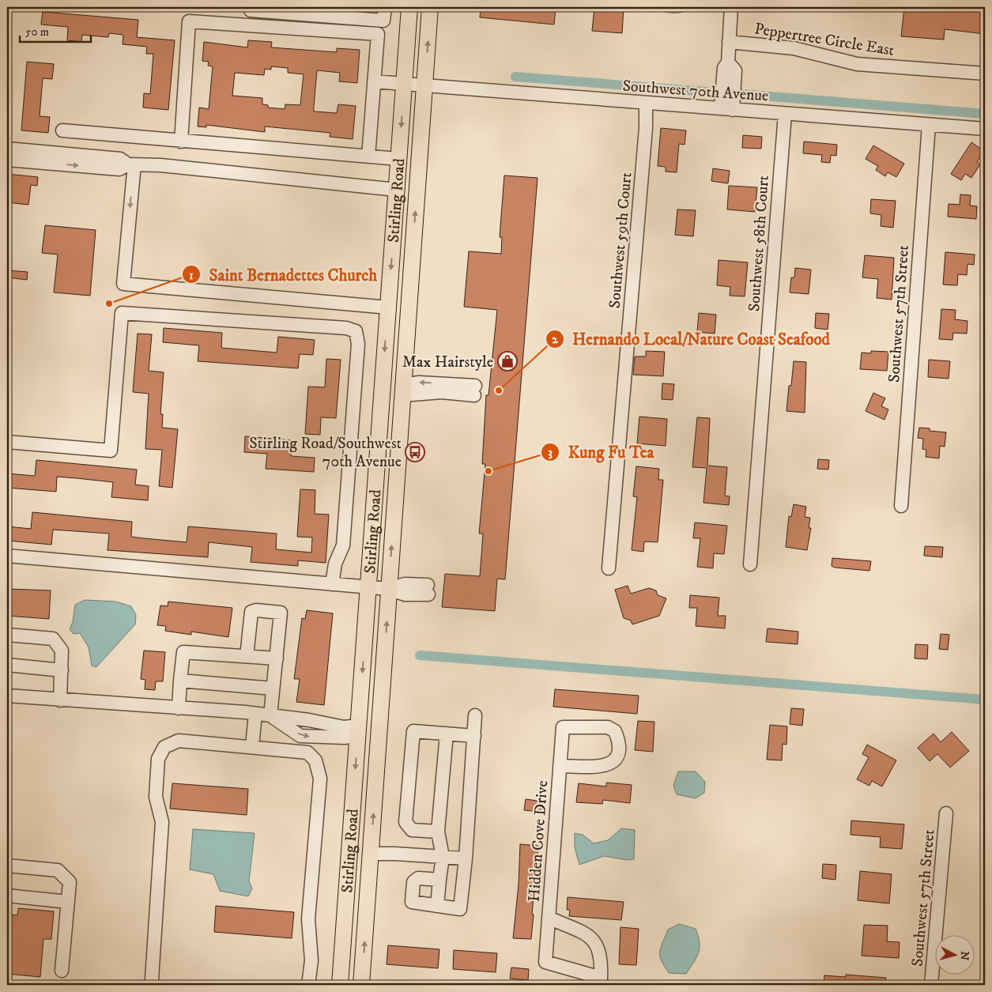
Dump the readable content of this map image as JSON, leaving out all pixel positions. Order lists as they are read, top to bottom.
{
  "streets": {
    "main road": ["Stirling Road"],
    "street": [
      "Peppertree Circle East",
      "Southwest 70th Avenue",
      "Southwest 59th Court",
      "Southwest 58th Court",
      "Southwest 57th Street",
      "Hidden Cove Drive"
    ]
  },
  "crossings": [
    ["Southwest 70th Avenue", "Stirling Road"],
    ["Southwest 70th Avenue", "Southwest 59th Court"],
    ["Southwest 70th Avenue", "Southwest 58th Court"],
    ["Southwest 70th Avenue", "Southwest 57th Street"]
  ],
  "places": {
    "other": ["Saint Bernadettes Church", "Hernando Local/Nature Coast Seafood", "Kung Fu Tea"],
    "shop": ["Max Hairstyle"],
    "bus stop": ["Stirling Road/Southwest 70th Avenue"]
  },
  "scale_bar": "50 m",
  "north": "right"
}
